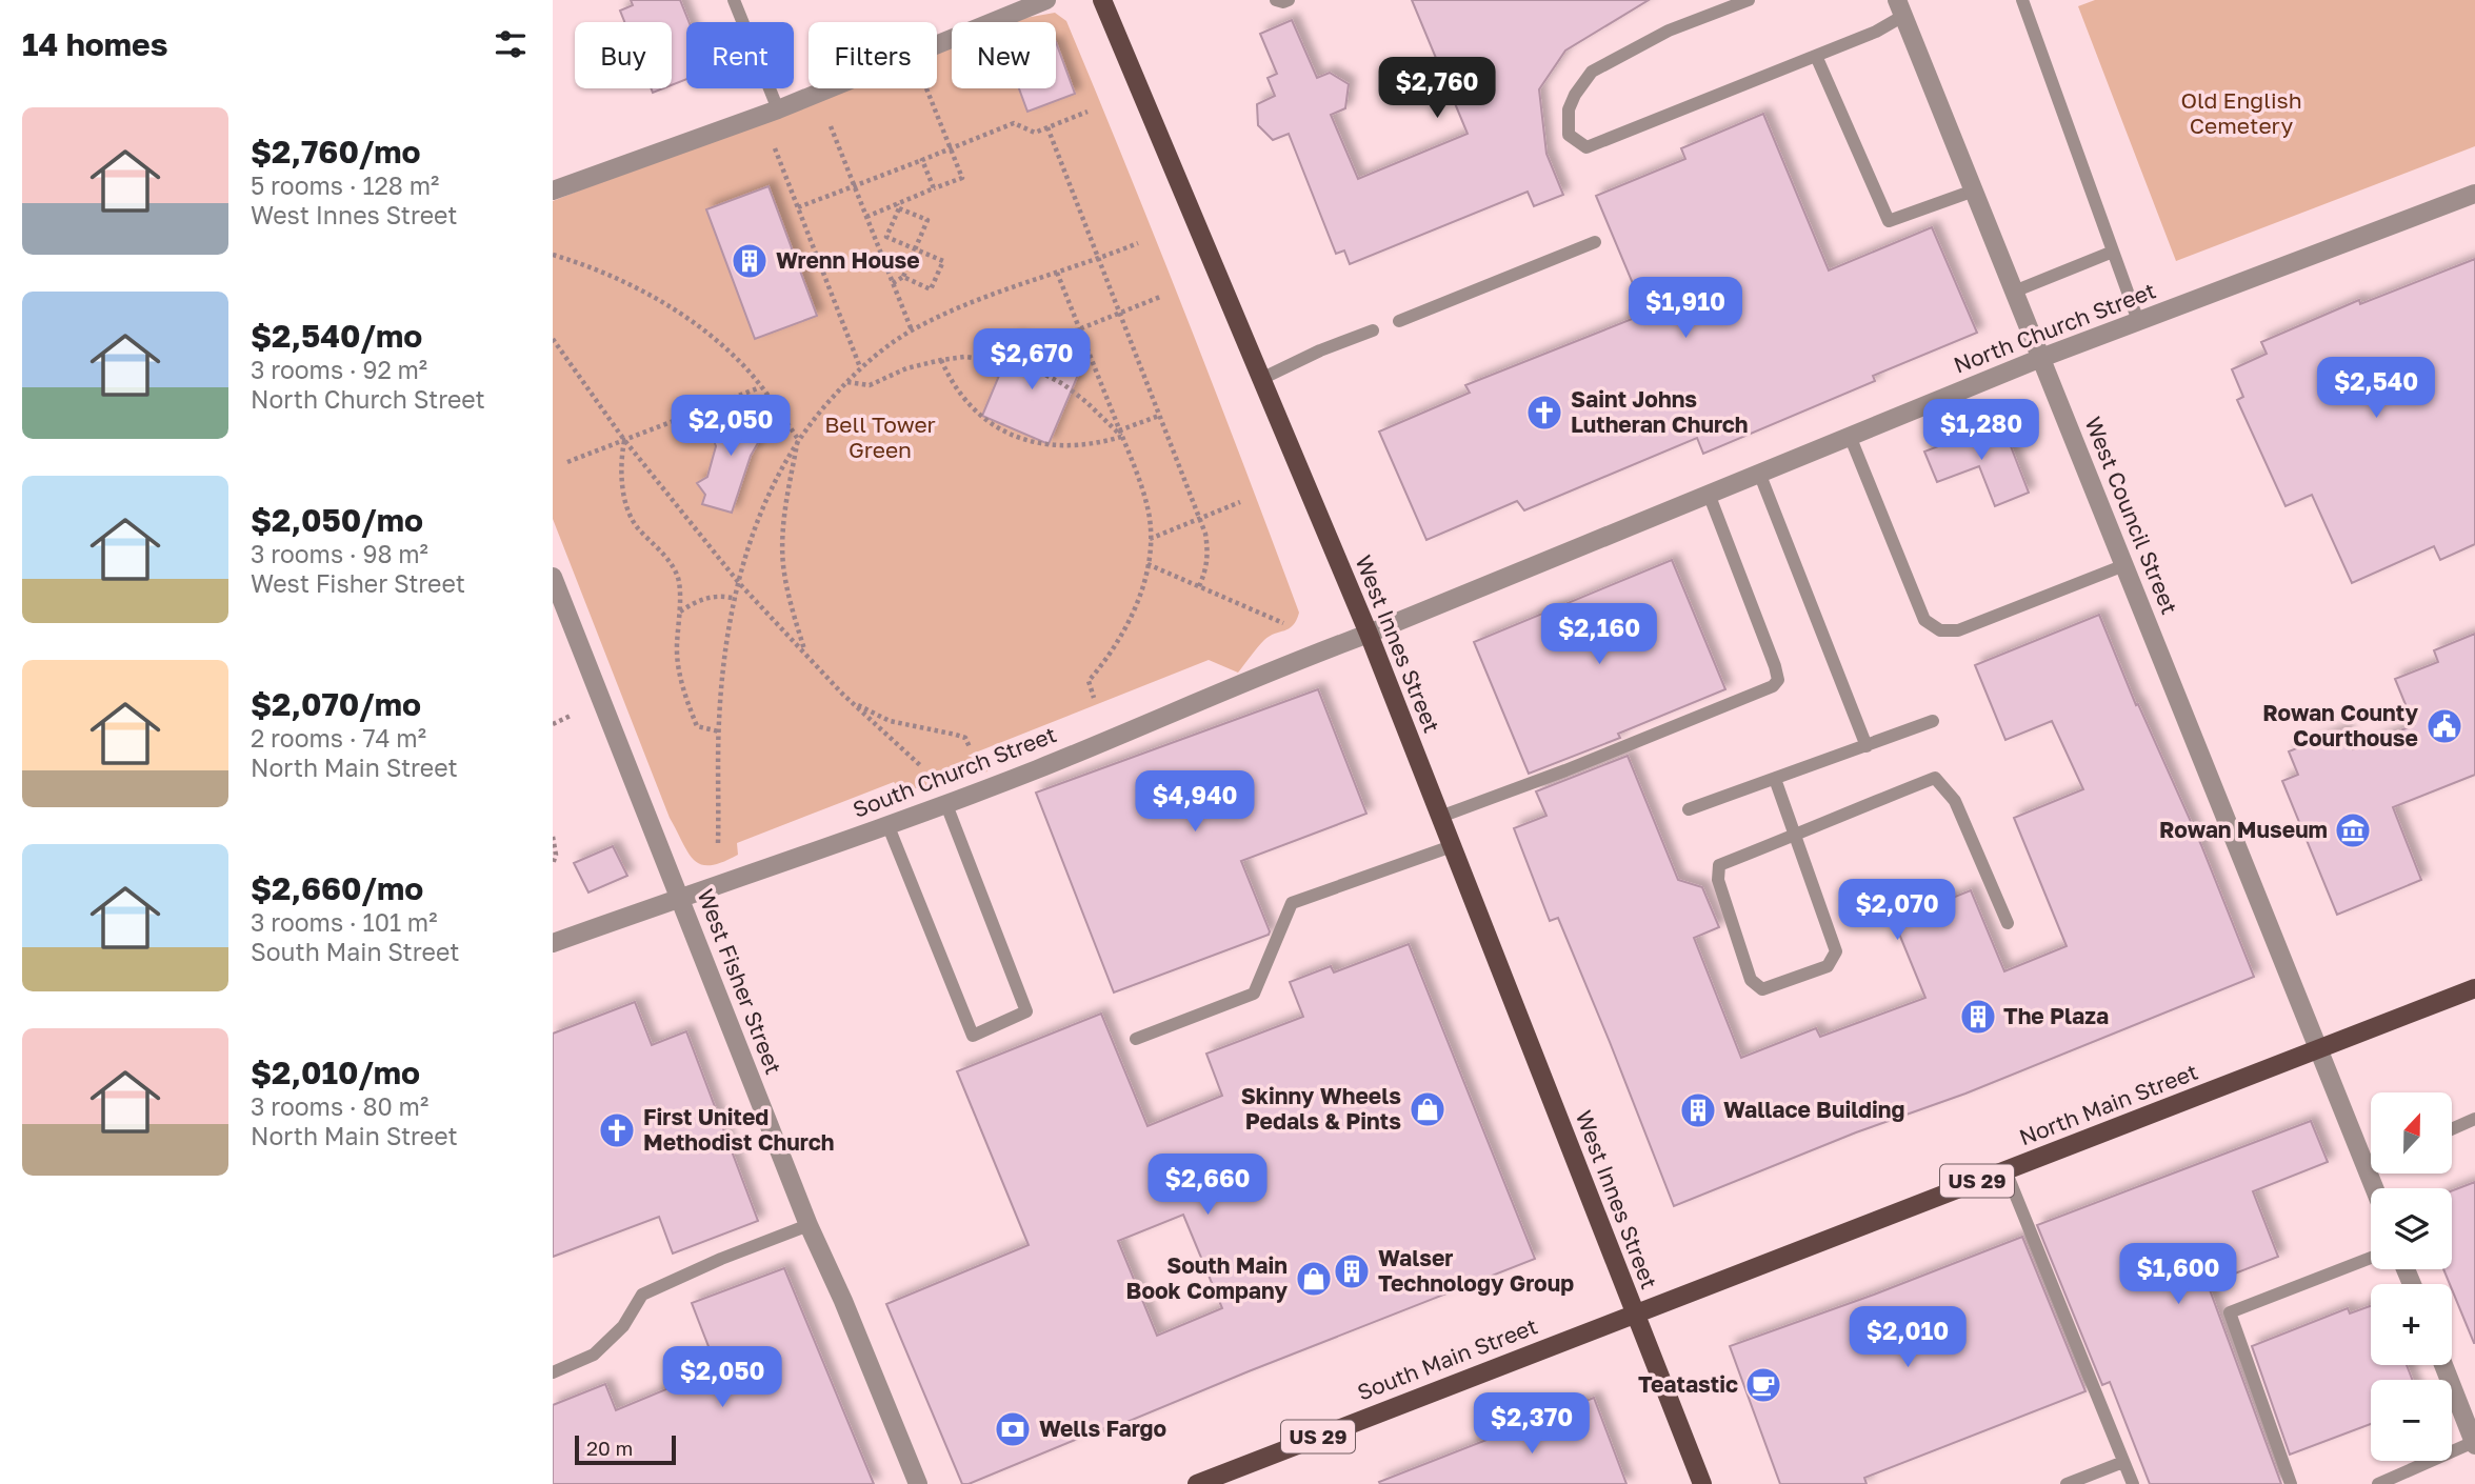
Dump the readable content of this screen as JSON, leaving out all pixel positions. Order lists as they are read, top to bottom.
{
  "streets": {
    "main road": [
      "West Innes Street",
      "North Main Street",
      "US 29",
      "South Main Street"
    ],
    "street": [
      "North Church Street",
      "West Council Street",
      "South Church Street",
      "West Fisher Street"
    ]
  },
  "crossings": [
    ["North Church Street", "West Council Street"],
    ["North Church Street", "West Innes Street"],
    ["North Church Street", "South Church Street"],
    ["West Council Street", "North Main Street"],
    ["West Innes Street", "South Church Street"],
    ["West Innes Street", "North Main Street"],
    ["West Innes Street", "South Main Street"],
    ["South Church Street", "West Fisher Street"],
    ["North Main Street", "South Main Street"]
  ],
  "parks": ["Old English Cemetery", "Bell Tower Green"],
  "places": {
    "building": [
      "Wrenn House",
      "The Plaza",
      "Wallace Building",
      "Walser Technology Group"
    ],
    "church": ["Saint Johns Lutheran Church", "First United Methodist Church"],
    "public building": ["Rowan County Courthouse"],
    "museum": ["Rowan Museum"],
    "shop": ["Skinny Wheels Pedals & Pints", "South Main Book Company"],
    "cafe": ["Teatastic"],
    "bank": ["Wells Fargo"]
  },
  "scale_bar": "20 m",
  "north": "top",
  "page": {
    "heading": "14 homes",
    "chip": [
      "Buy",
      "Rent",
      "Filters",
      "New"
    ],
    "price": [
      "$2,760",
      "$1,910",
      "$2,670",
      "$2,540",
      "$2,050",
      "$1,280",
      "$2,160",
      "$4,940",
      "$2,070",
      "$2,660",
      "$1,600",
      "$2,010",
      "$2,050",
      "$2,370"
    ],
    "list": [
      {
        "name": "$2,760/mo",
        "note": "5 rooms · 128 m² · West Innes Street"
      },
      {
        "name": "$2,540/mo",
        "note": "3 rooms · 92 m² · North Church Street"
      },
      {
        "name": "$2,050/mo",
        "note": "3 rooms · 98 m² · West Fisher Street"
      },
      {
        "name": "$2,070/mo",
        "note": "2 rooms · 74 m² · North Main Street"
      },
      {
        "name": "$2,660/mo",
        "note": "3 rooms · 101 m² · South Main Street"
      },
      {
        "name": "$2,010/mo",
        "note": "3 rooms · 80 m² · North Main Street"
      }
    ],
    "map_buttons": ["+", "−"],
    "scale": "20 m"
  }
}
